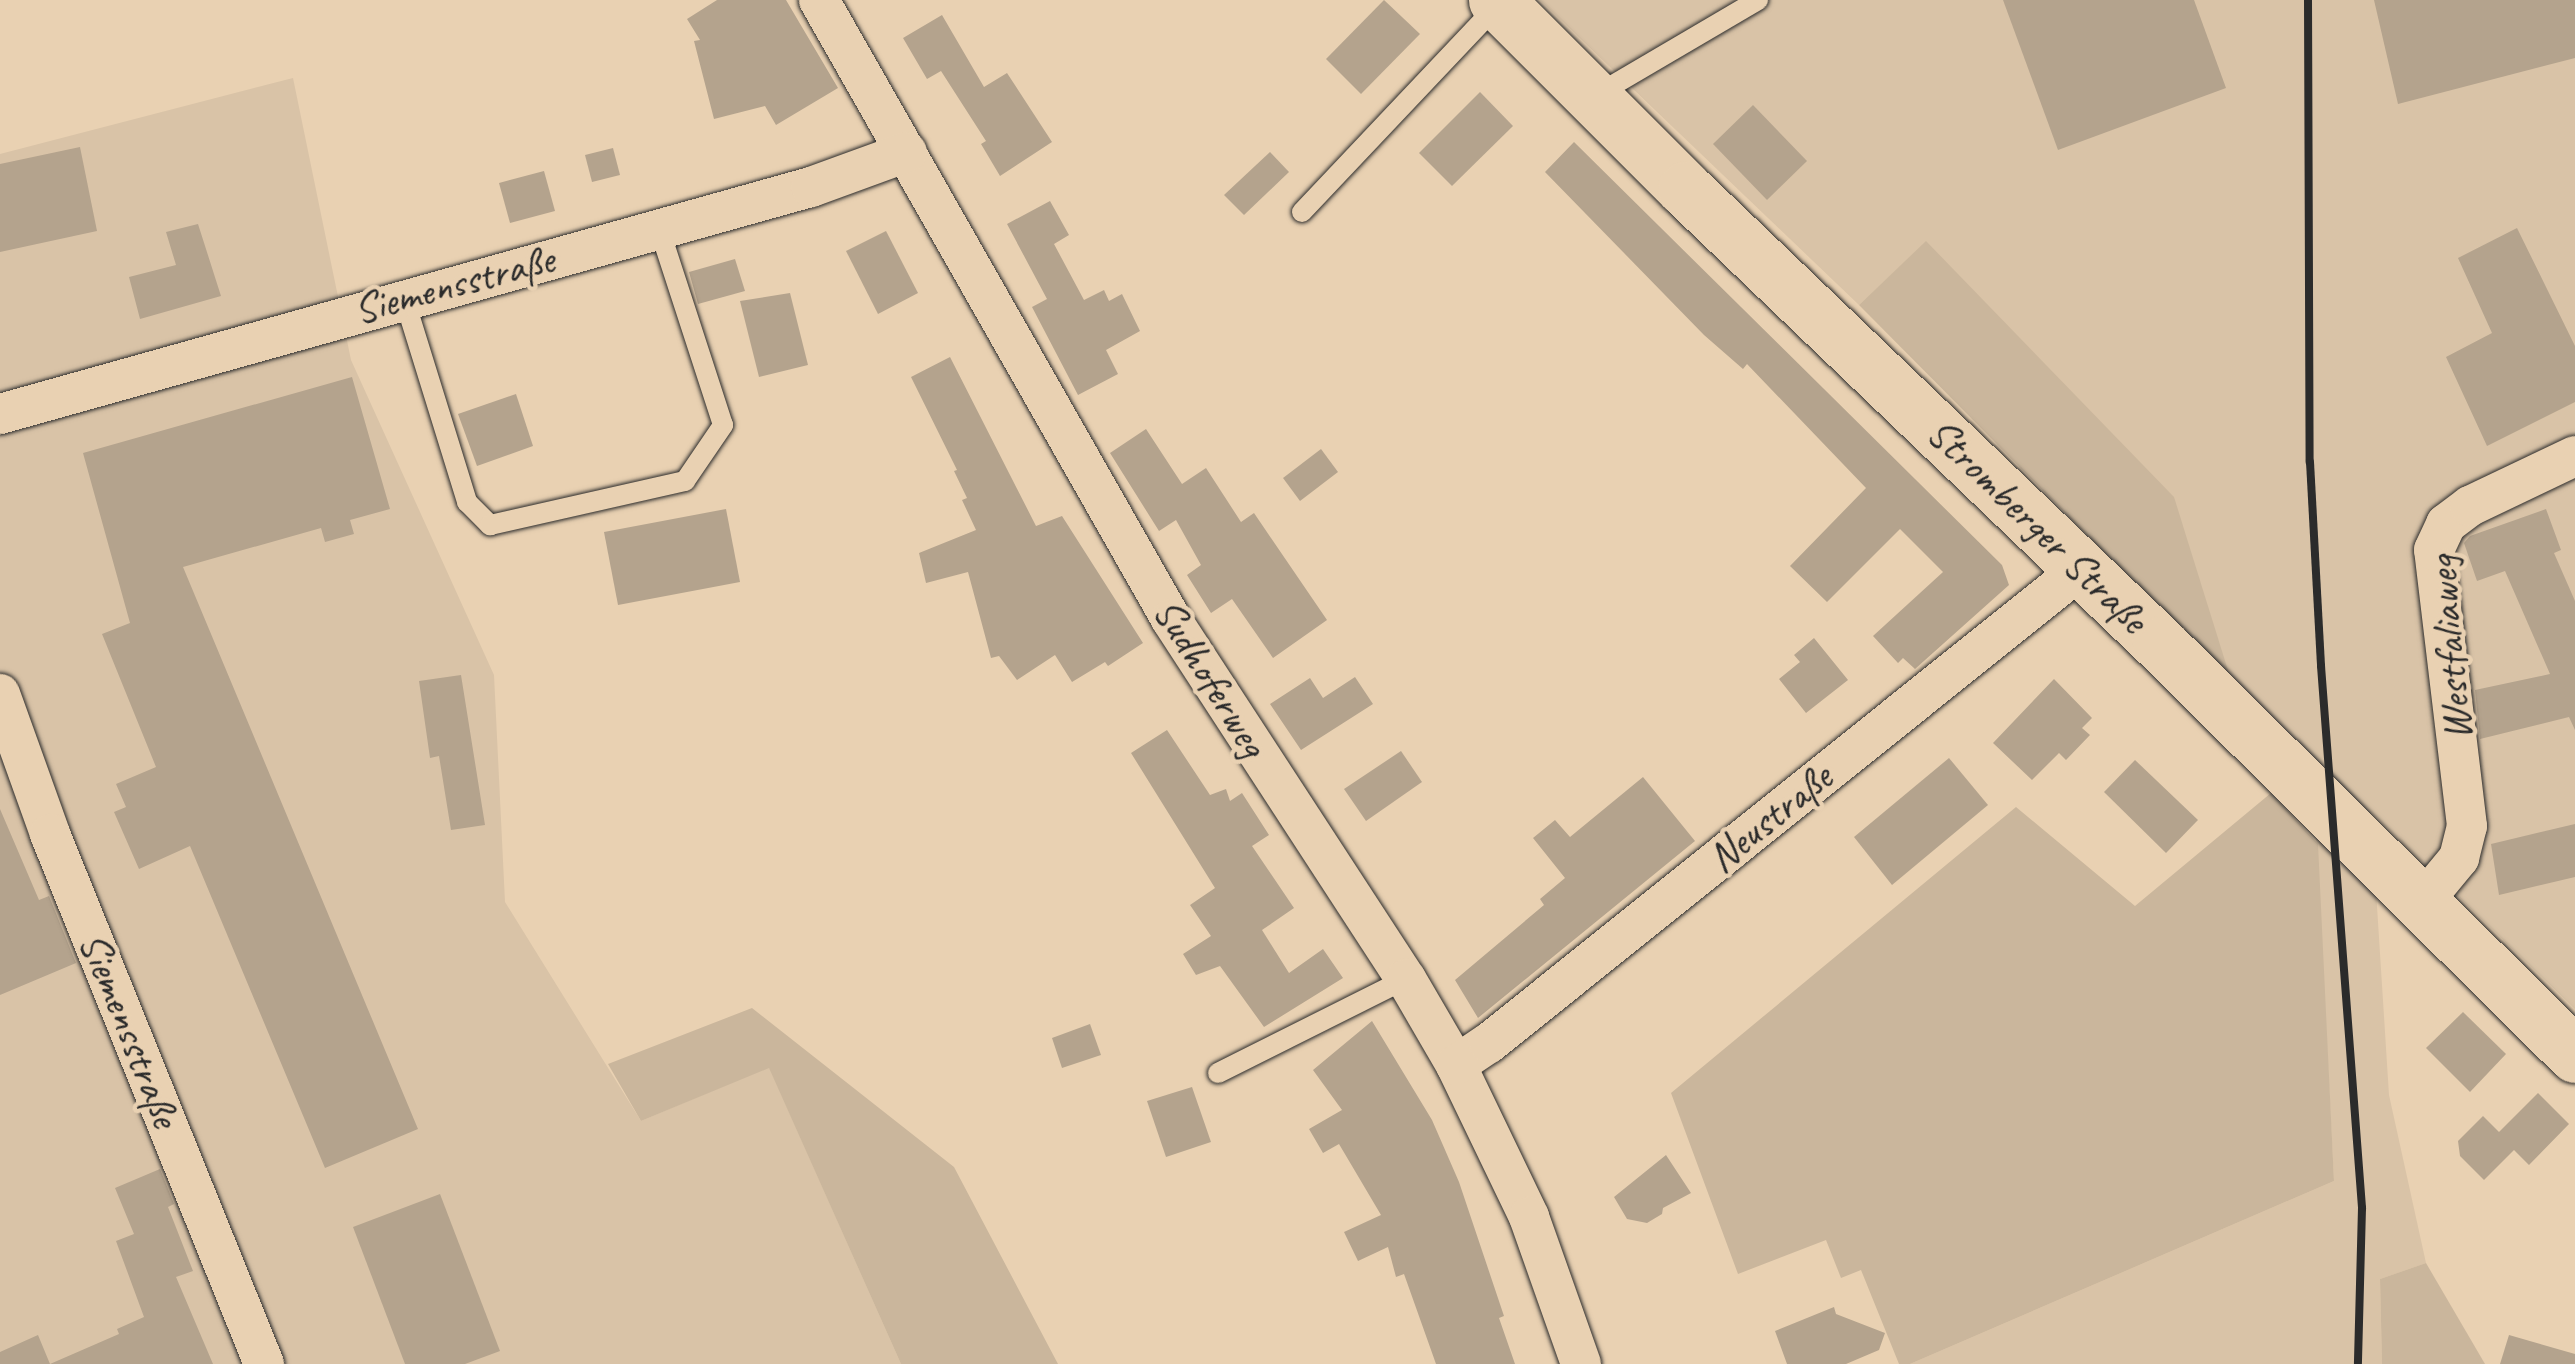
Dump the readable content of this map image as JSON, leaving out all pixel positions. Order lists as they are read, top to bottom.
{
  "streets": {
    "main road": ["Stromberger Straße"],
    "street": [
      "Siemensstraße",
      "Westfaliaweg",
      "Sudhoferweg",
      "Neustraße"
    ]
  },
  "crossings": [
    ["Siemensstraße", "Sudhoferweg"],
    ["Stromberger Straße", "Westfaliaweg"],
    ["Stromberger Straße", "Neustraße"],
    ["Sudhoferweg", "Neustraße"]
  ]
}
